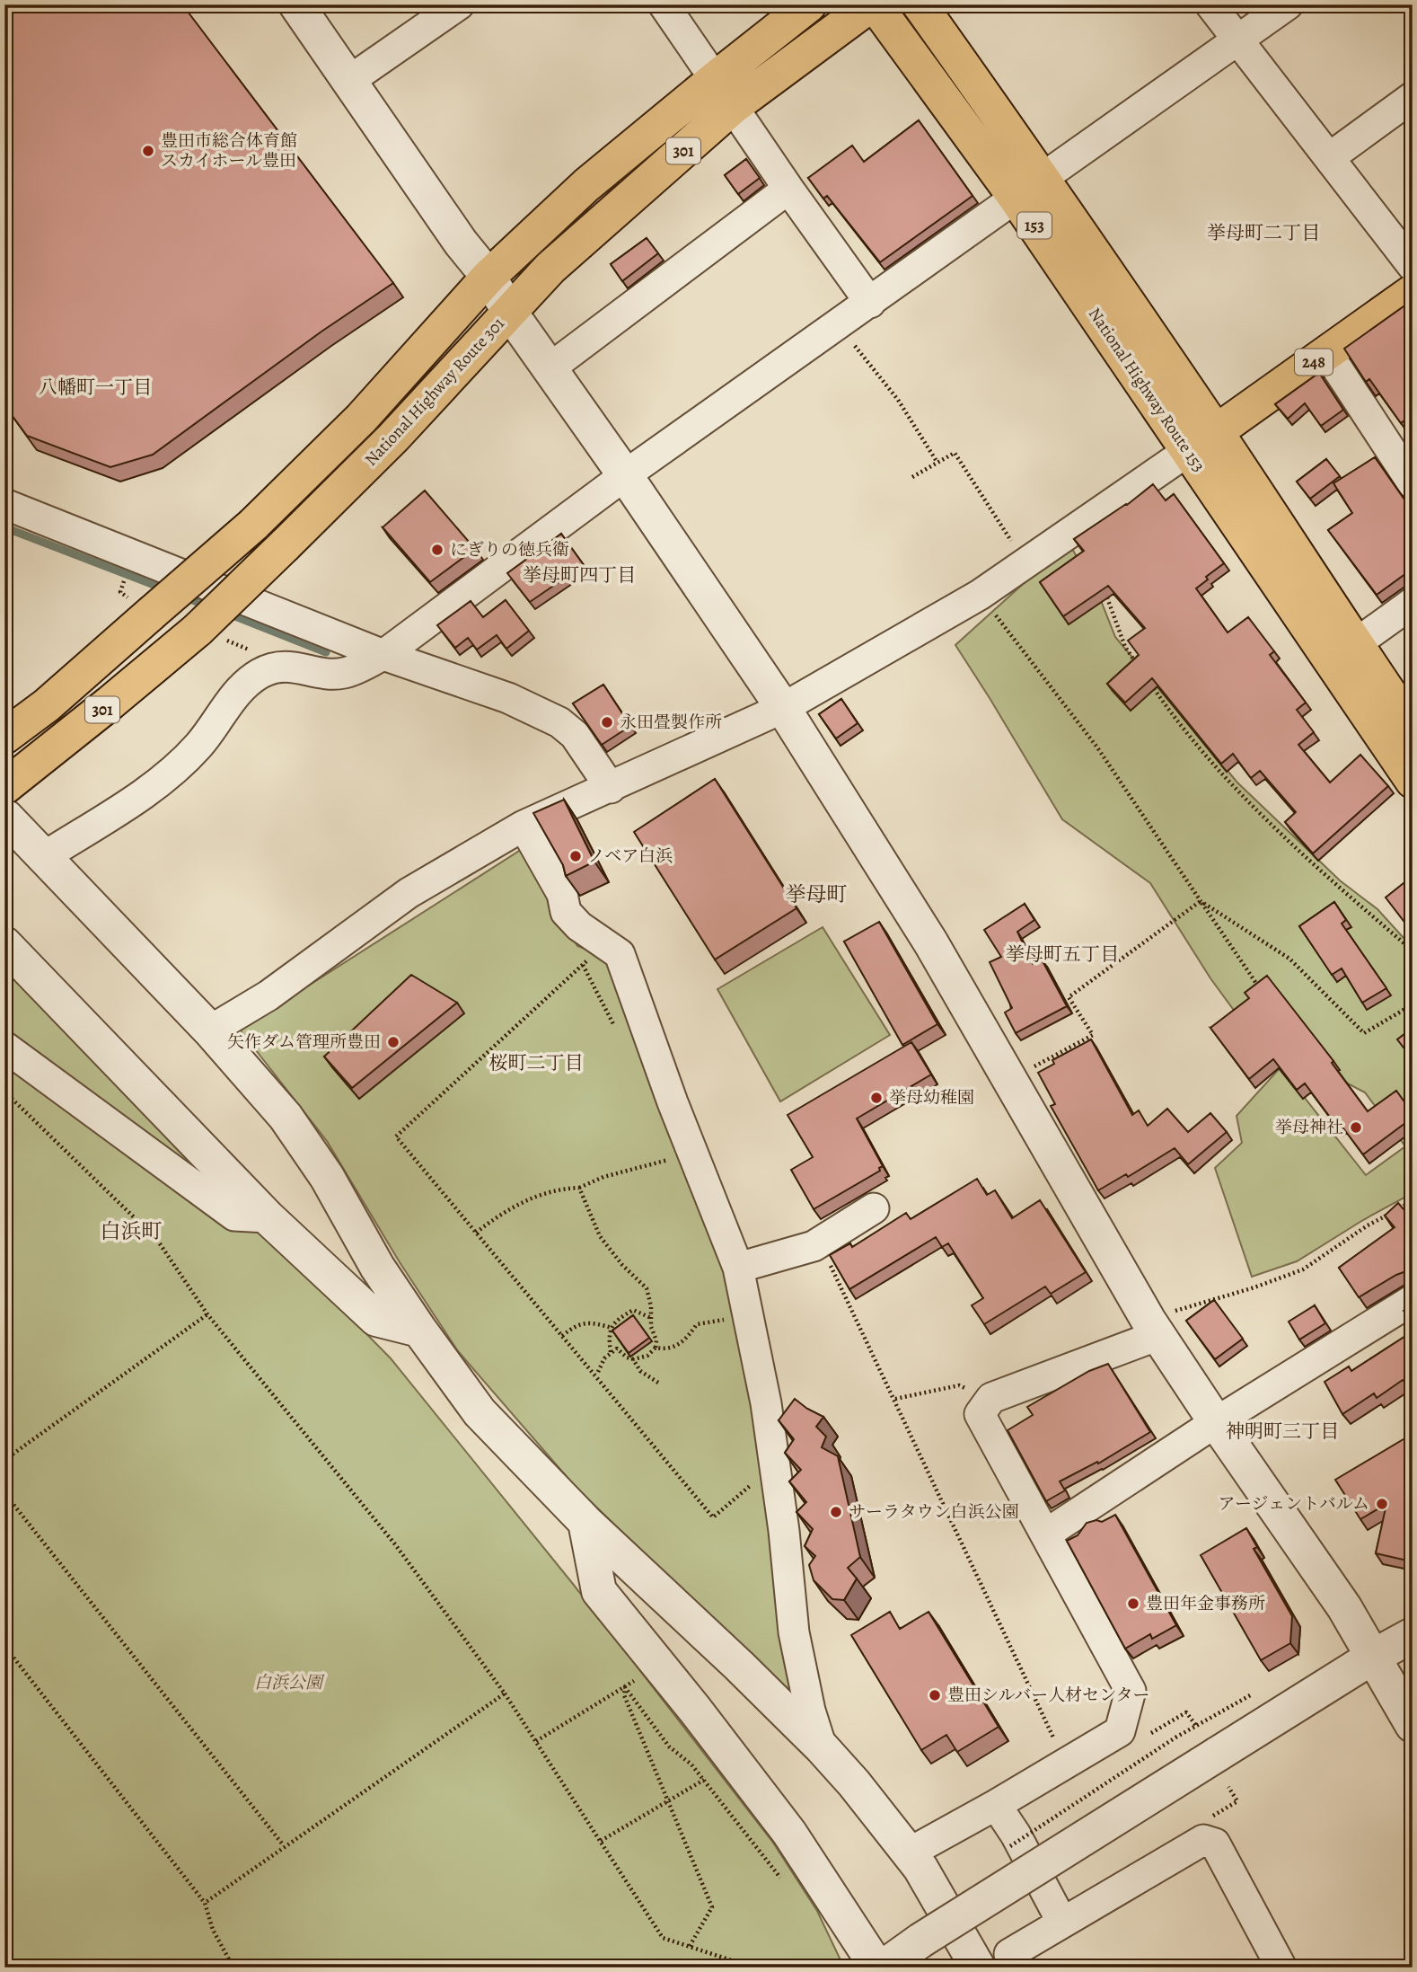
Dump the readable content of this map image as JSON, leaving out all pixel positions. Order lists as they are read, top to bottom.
{
  "streets": {
    "highway": [
      "301",
      "153",
      "248",
      "National Highway Route 153",
      "National Highway Route 301"
    ]
  },
  "crossings": [
    ["248", "National Highway Route 153"],
    ["National Highway Route 153", "National Highway Route 301"]
  ],
  "districts": [
    "挙母町二丁目",
    "八幡町一丁目",
    "挙母町四丁目",
    "挙母町",
    "挙母町五丁目",
    "桜町二丁目",
    "白浜町",
    "神明町三丁目"
  ],
  "parks": ["白浜公園"],
  "places": [
    "豊田市総合体育館 スカイホール豊田",
    "にぎりの徳兵衛",
    "永田畳製作所",
    "ノベア白浜",
    "矢作ダム管理所豊田",
    "挙母幼稚園",
    "挙母神社",
    "アージェントバルム",
    "サーラタウン白浜公園",
    "豊田年金事務所",
    "豊田シルバー人材センター"
  ]
}
